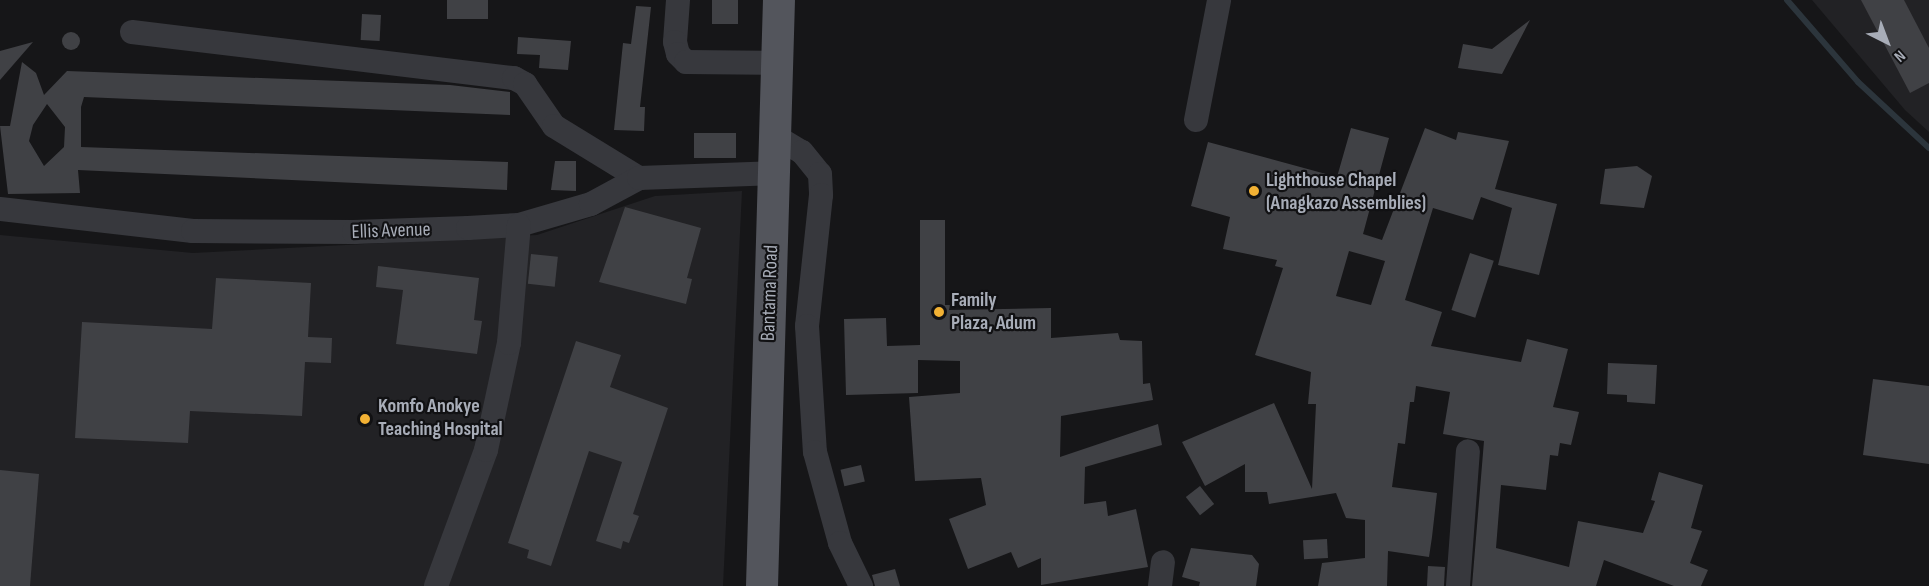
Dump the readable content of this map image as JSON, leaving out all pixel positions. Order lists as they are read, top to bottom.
{
  "streets": {
    "main road": ["Bantama Road"],
    "street": ["Ellis Avenue"]
  },
  "crossings": [
    ["Ellis Avenue", "Bantama Road"]
  ],
  "places": ["Lighthouse Chapel (Anagkazo Assemblies)", "Family Plaza, Adum", "Komfo Anokye Teaching Hospital"],
  "north": "bottom right"
}
